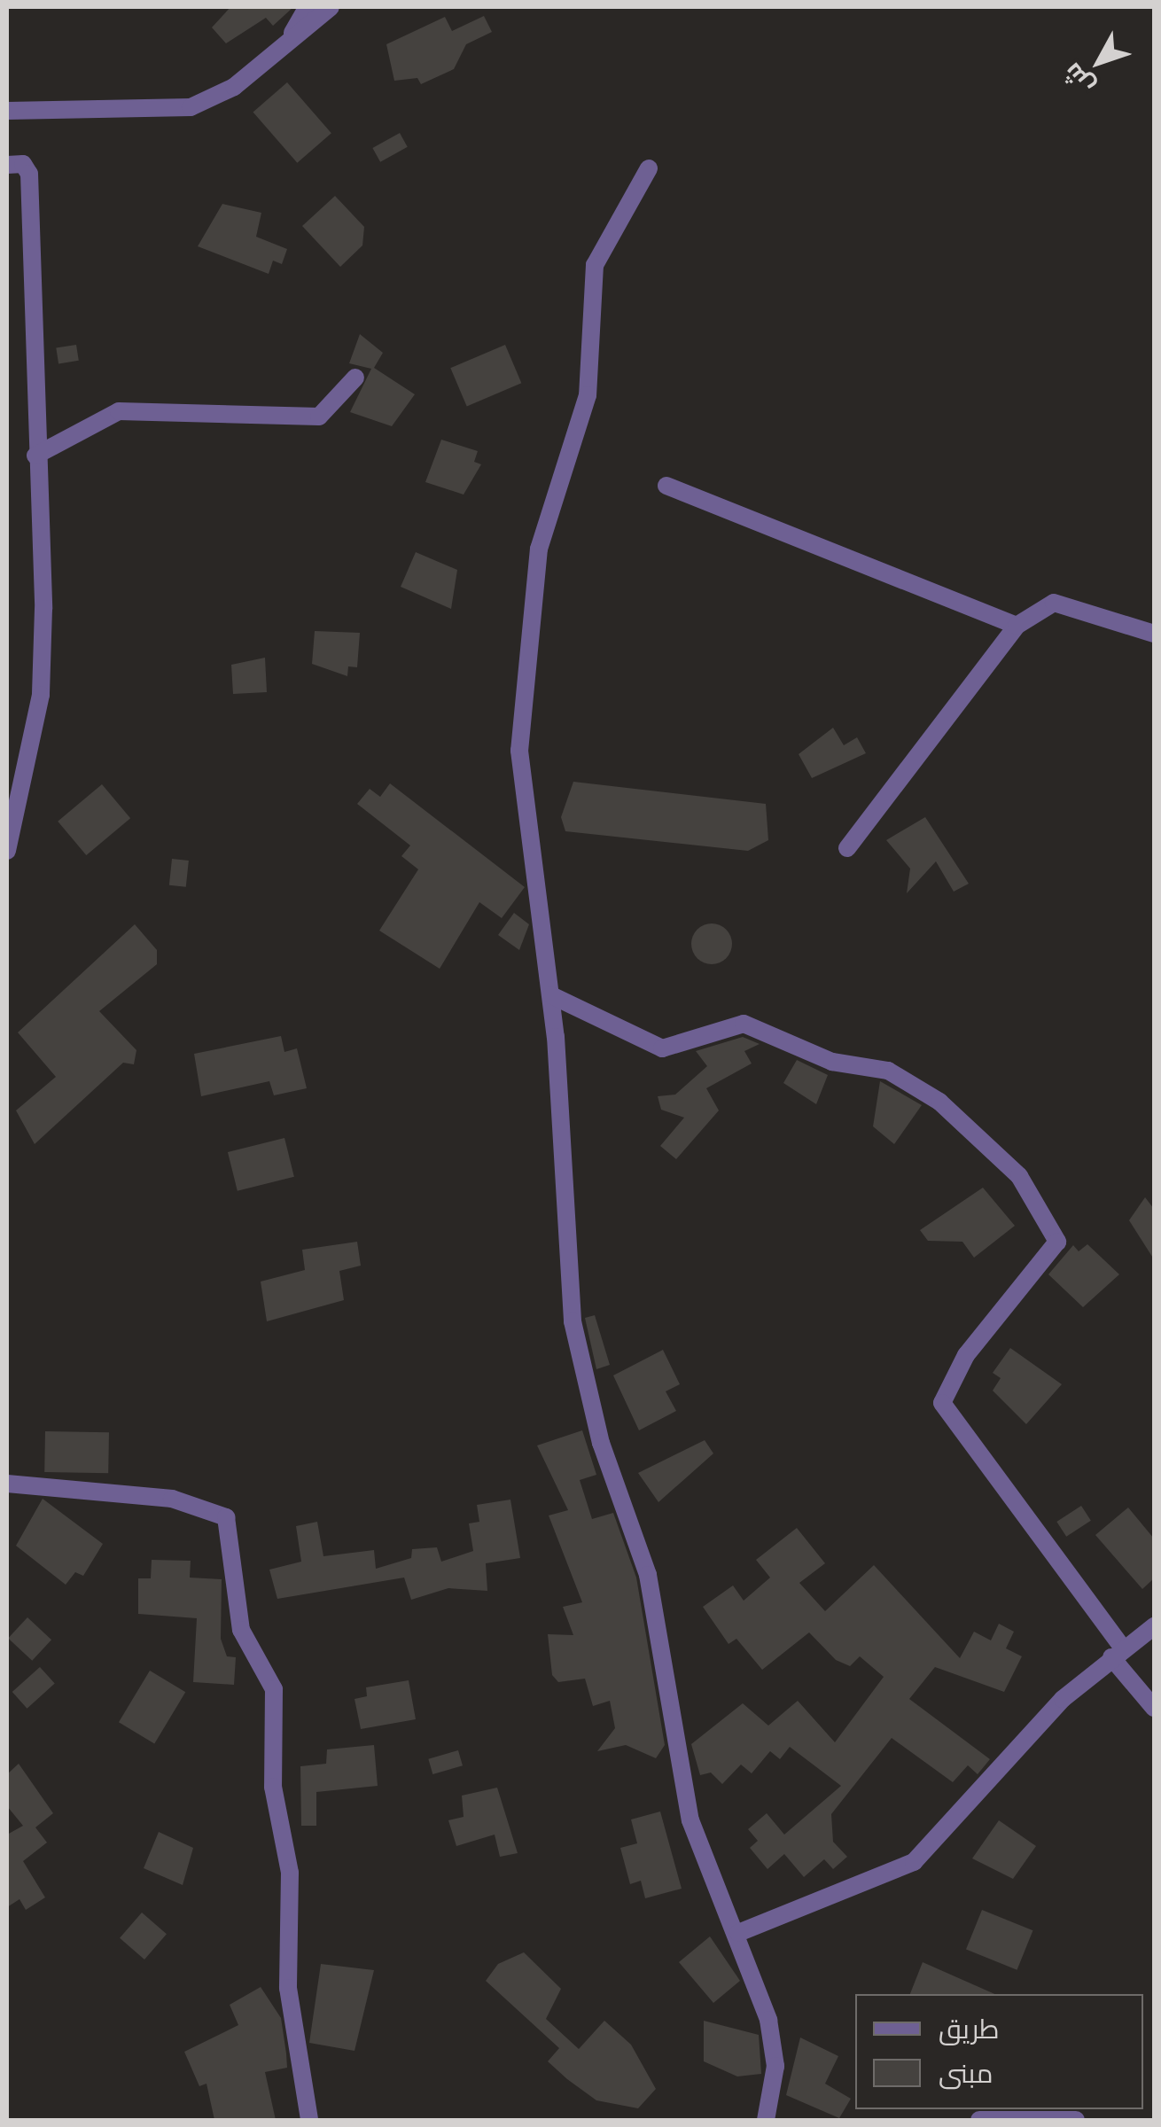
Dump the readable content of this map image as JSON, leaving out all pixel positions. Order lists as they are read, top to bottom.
{
  "legend": ["طريق", "مبنى"],
  "north": "bottom left"
}
